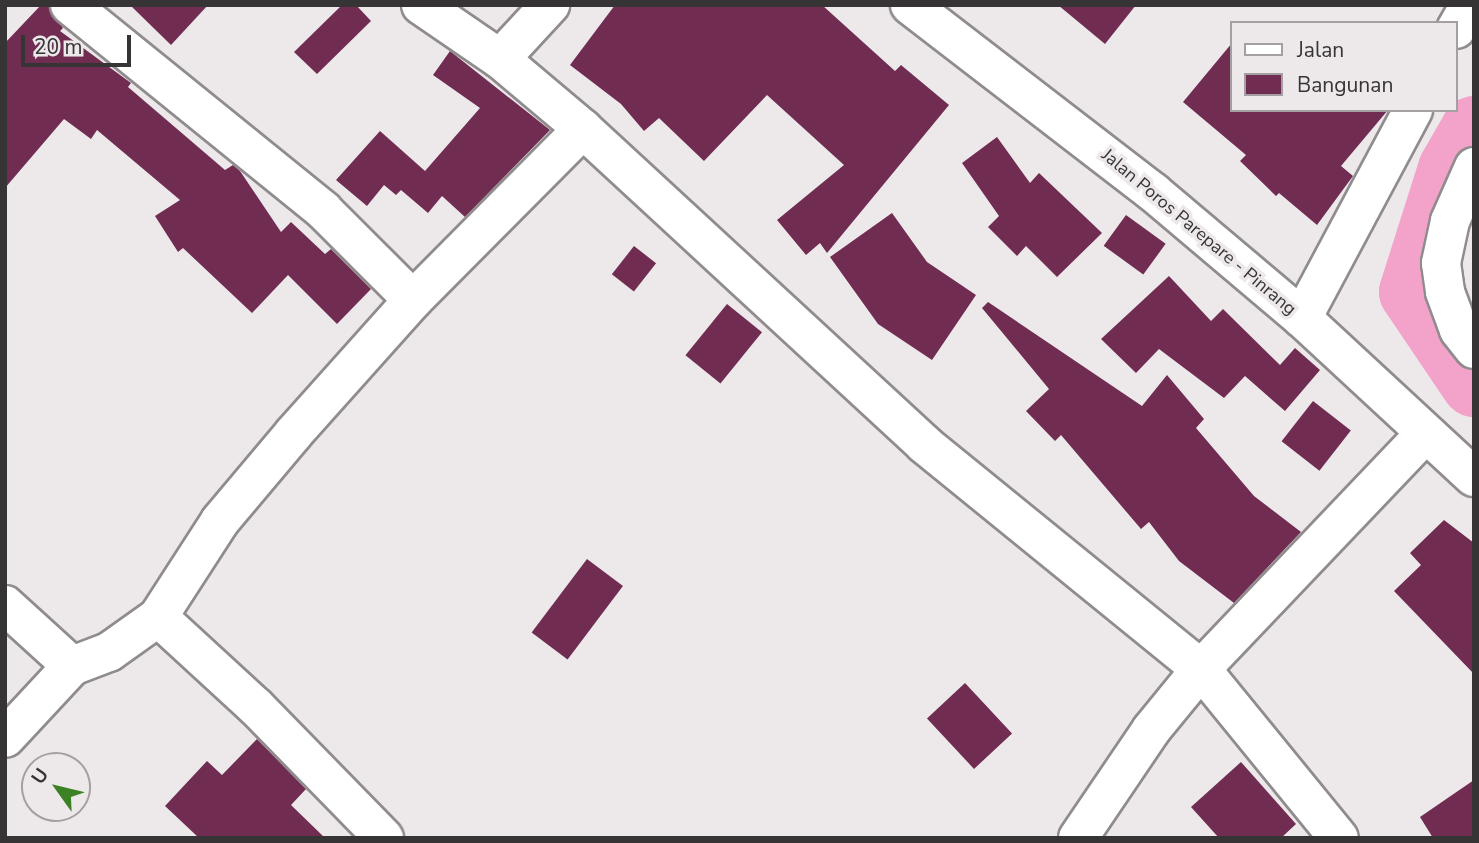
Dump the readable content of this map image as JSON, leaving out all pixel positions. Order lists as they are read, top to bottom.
{
  "streets": {
    "main road": ["Jalan Poros Parepare - Pinrang"]
  },
  "legend": ["Jalan", "Bangunan"],
  "scale_bar": "20 m",
  "north": "top left"
}
